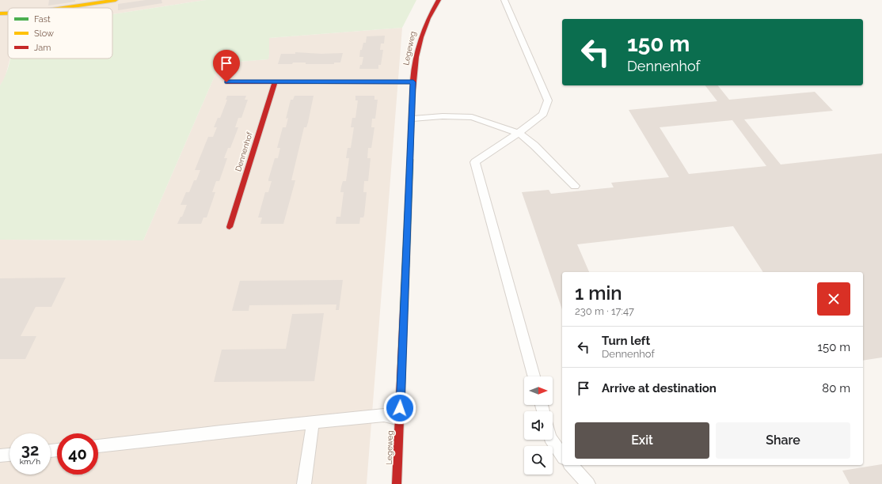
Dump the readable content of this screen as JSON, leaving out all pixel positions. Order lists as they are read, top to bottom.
{
  "streets": {
    "street": ["Legeweg", "Dennenhof"]
  },
  "legend": ["Fast", "Slow", "Jam"],
  "north": "right",
  "page": {
    "turn": ["150 m", "Dennenhof"],
    "heading": ["1 min", "230 m · 17:47"],
    "list": [
      {
        "name": "Turn left",
        "note": "Dennenhof",
        "value": "150 m"
      },
      {
        "name": "Arrive at destination",
        "value": "80 m"
      }
    ],
    "buttons": ["Exit", "Share"],
    "speed": "32 km/h",
    "limit": "40"
  }
}
